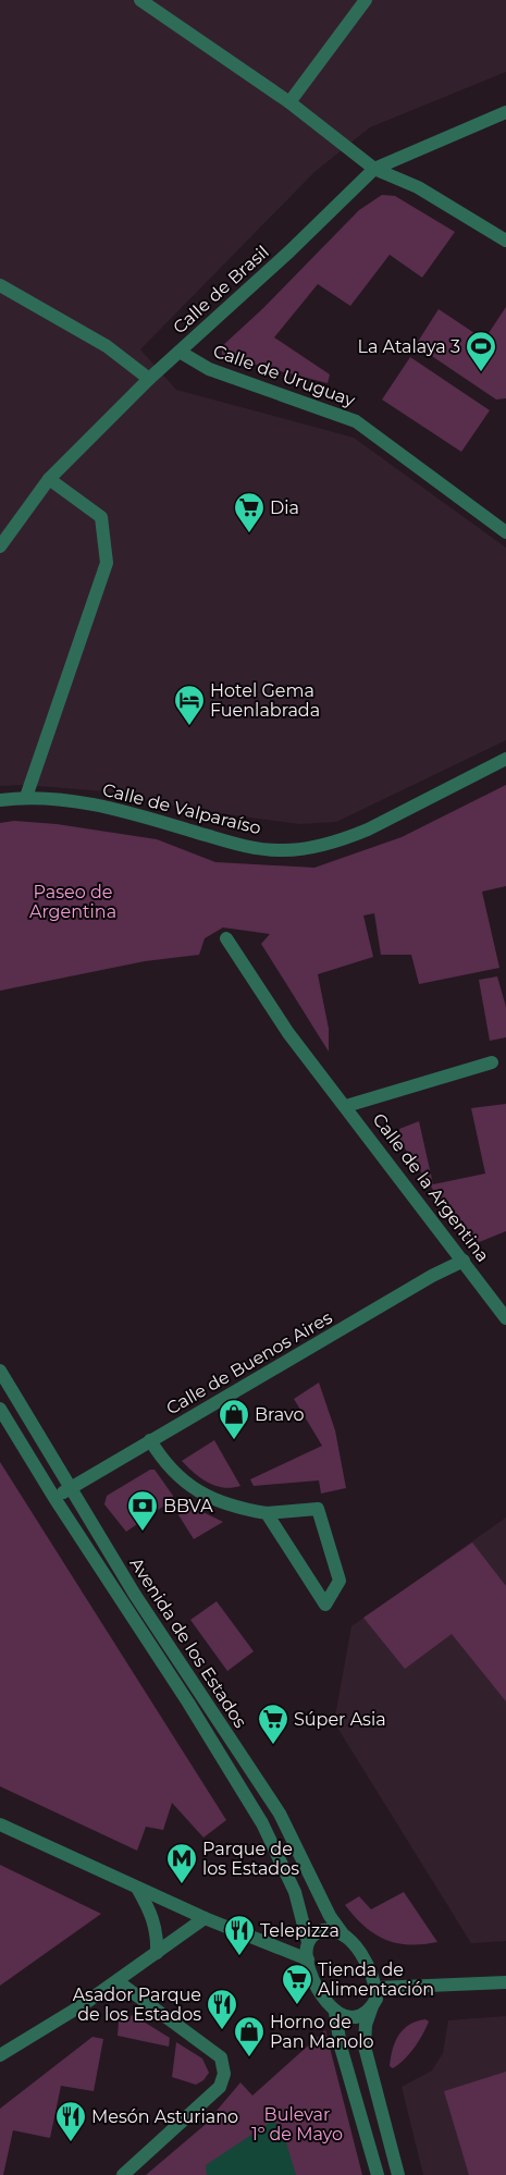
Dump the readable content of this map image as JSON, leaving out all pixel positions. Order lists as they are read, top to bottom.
{
  "streets": {
    "street": [
      "Calle de Brasil",
      "Calle de Uruguay",
      "Calle de Valparaíso",
      "Calle de la Argentina",
      "Calle de Buenos Aires",
      "Avenida de los Estados"
    ]
  },
  "crossings": [
    ["Calle de Brasil", "Calle de Uruguay"],
    ["Calle de la Argentina", "Calle de Buenos Aires"],
    ["Calle de Buenos Aires", "Avenida de los Estados"]
  ],
  "parks": ["Paseo de Argentina", "Bulevar 1º de Mayo"],
  "places": {
    "sports": ["La Atalaya 3"],
    "supermarket": ["Dia", "Súper Asia", "Tienda de Alimentación"],
    "hotel": ["Hotel Gema Fuenlabrada"],
    "shop": ["Bravo", "Horno de Pan Manolo"],
    "bank": ["BBVA"],
    "metro station": ["Parque de los Estados"],
    "restaurant": ["Telepizza", "Asador Parque de los Estados", "Mesón Asturiano"]
  }
}
